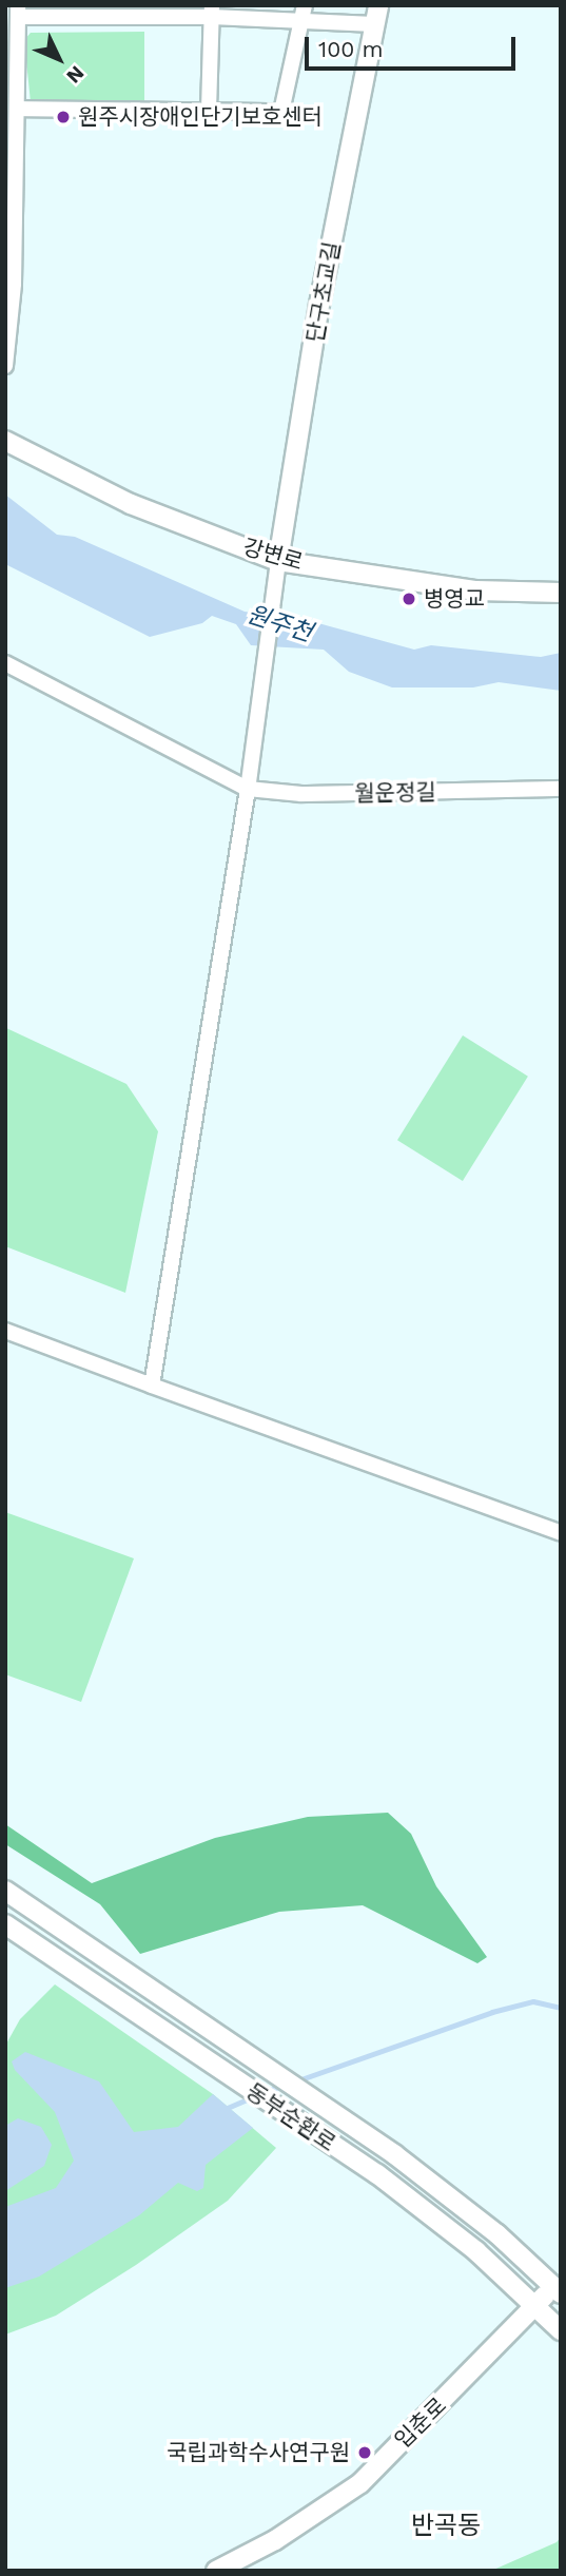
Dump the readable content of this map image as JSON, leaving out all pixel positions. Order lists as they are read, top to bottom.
{
  "streets": {
    "street": [
      "단구초교길",
      "강변로",
      "월운정길",
      "동부순환로",
      "입춘로"
    ]
  },
  "crossings": [
    ["단구초교길", "강변로"],
    ["동부순환로", "입춘로"]
  ],
  "districts": ["반곡동"],
  "water": ["원주천"],
  "places": ["원주시장애인단기보호센터", "병영교", "국립과학수사연구원"],
  "scale_bar": "100 m",
  "north": "bottom right"
}
